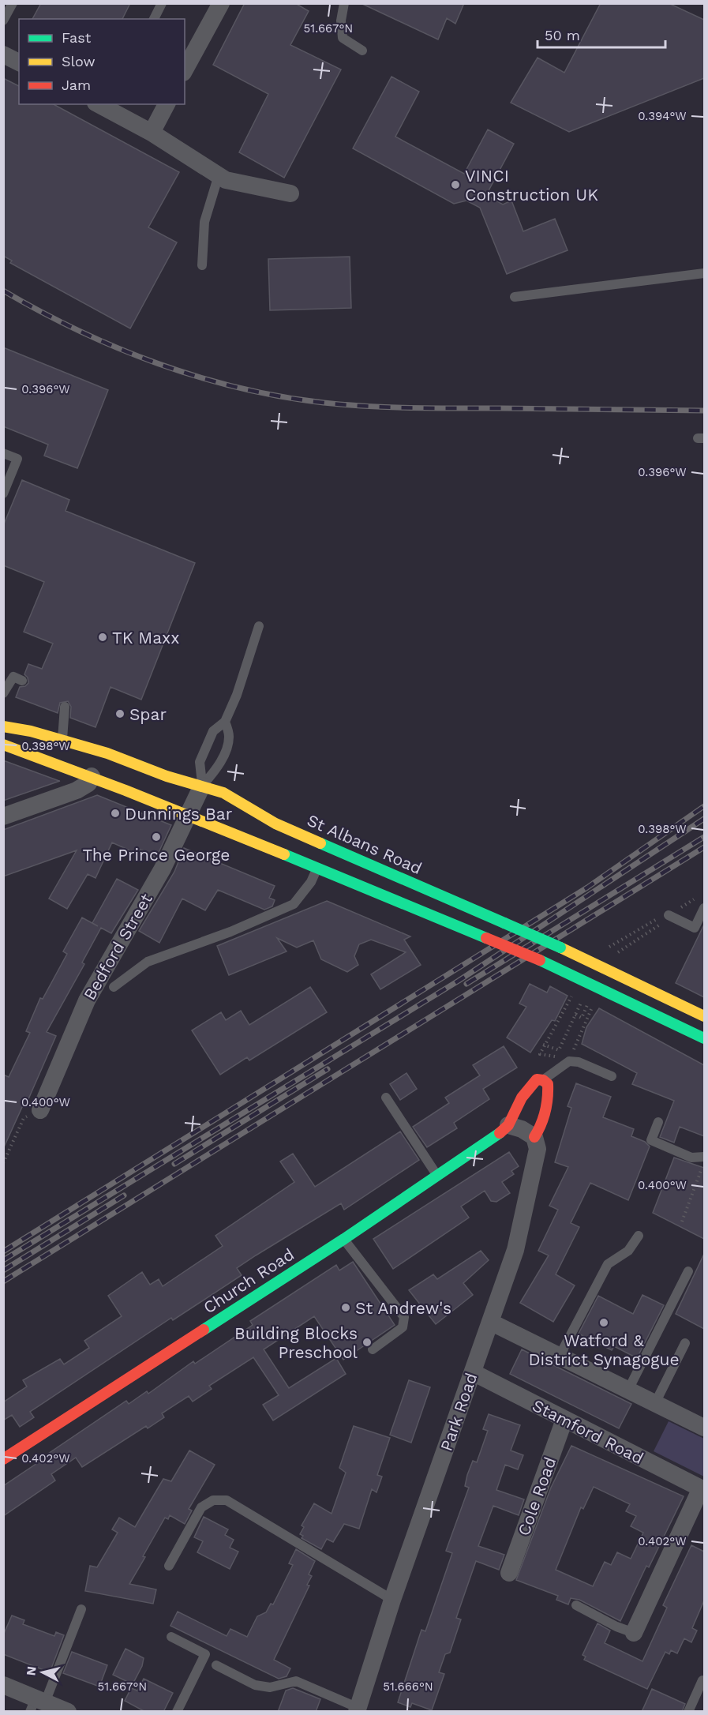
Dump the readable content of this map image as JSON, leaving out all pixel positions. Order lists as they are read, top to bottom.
{
  "streets": {
    "main road": ["St Albans Road", "Church Road"],
    "street": [
      "Bedford Street",
      "Park Road",
      "Stamford Road",
      "Cole Road"
    ]
  },
  "crossings": [
    ["St Albans Road", "Bedford Street"],
    ["Park Road", "Stamford Road"],
    ["Stamford Road", "Cole Road"]
  ],
  "places": [
    "VINCI Construction UK",
    "TK Maxx",
    "Spar",
    "Dunnings Bar",
    "The Prince George",
    "St Andrew's",
    "Watford & District Synagogue",
    "Building Blocks Preschool"
  ],
  "legend": ["Fast", "Slow", "Jam"],
  "scale_bar": "50 m",
  "north": "left",
  "coordinates": [
    "51.667°N",
    "0.394°W",
    "0.396°W",
    "0.398°W",
    "0.400°W",
    "0.402°W",
    "51.666°N"
  ]
}
